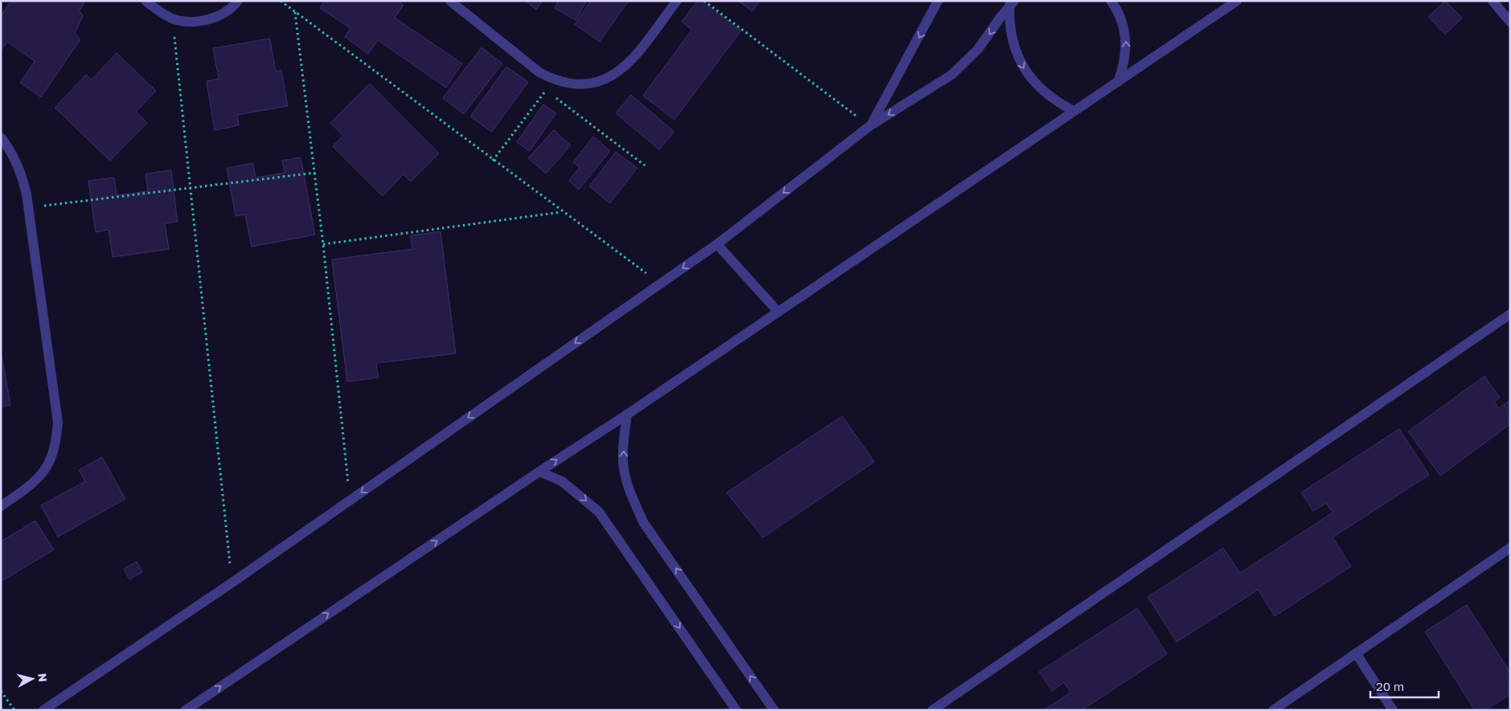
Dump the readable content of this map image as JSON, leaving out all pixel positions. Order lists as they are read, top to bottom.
{
  "scale_bar": "20 m",
  "north": "right"
}
